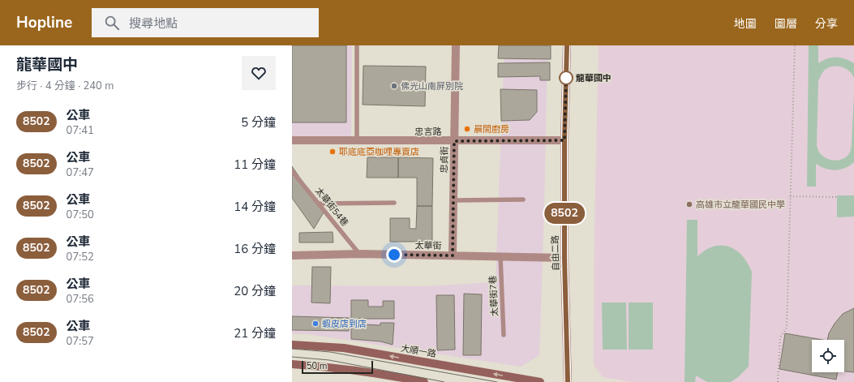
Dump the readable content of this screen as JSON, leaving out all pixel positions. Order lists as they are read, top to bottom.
{
  "streets": {
    "street": [
      "忠言路",
      "忠貞街",
      "太華街",
      "自由二路",
      "大順一路"
    ],
    "lane": ["太華街54巷", "太華街7巷"]
  },
  "crossings": [
    ["忠言路", "忠貞街"],
    ["忠言路", "自由二路"],
    ["忠貞街", "太華街"],
    ["太華街54巷", "太華街"],
    ["太華街", "自由二路"],
    ["太華街", "太華街7巷"]
  ],
  "places": [
    "龍華國中",
    "佛光山南屏別院",
    "晨間廚房",
    "耶底底亞咖哩專賣店",
    "高雄市立龍華國民中學",
    "蝦皮店到店"
  ],
  "lines": ["bus line 8502"],
  "scale_bar": "50 m",
  "page": {
    "header": "Hopline",
    "search": "搜尋地點",
    "nav": ["地圖", "圖層", "分享"],
    "heading": ["龍華國中", "步行 · 4 分鐘 · 240 m"],
    "on_map": "8502",
    "list": [
      {
        "mark": "8502",
        "name": "公車",
        "note": "07:41",
        "value": "5 分鐘"
      },
      {
        "mark": "8502",
        "name": "公車",
        "note": "07:47",
        "value": "11 分鐘"
      },
      {
        "mark": "8502",
        "name": "公車",
        "note": "07:50",
        "value": "14 分鐘"
      },
      {
        "mark": "8502",
        "name": "公車",
        "note": "07:52",
        "value": "16 分鐘"
      },
      {
        "mark": "8502",
        "name": "公車",
        "note": "07:56",
        "value": "20 分鐘"
      },
      {
        "mark": "8502",
        "name": "公車",
        "note": "07:57",
        "value": "21 分鐘"
      }
    ],
    "scale": "50 m"
  }
}
